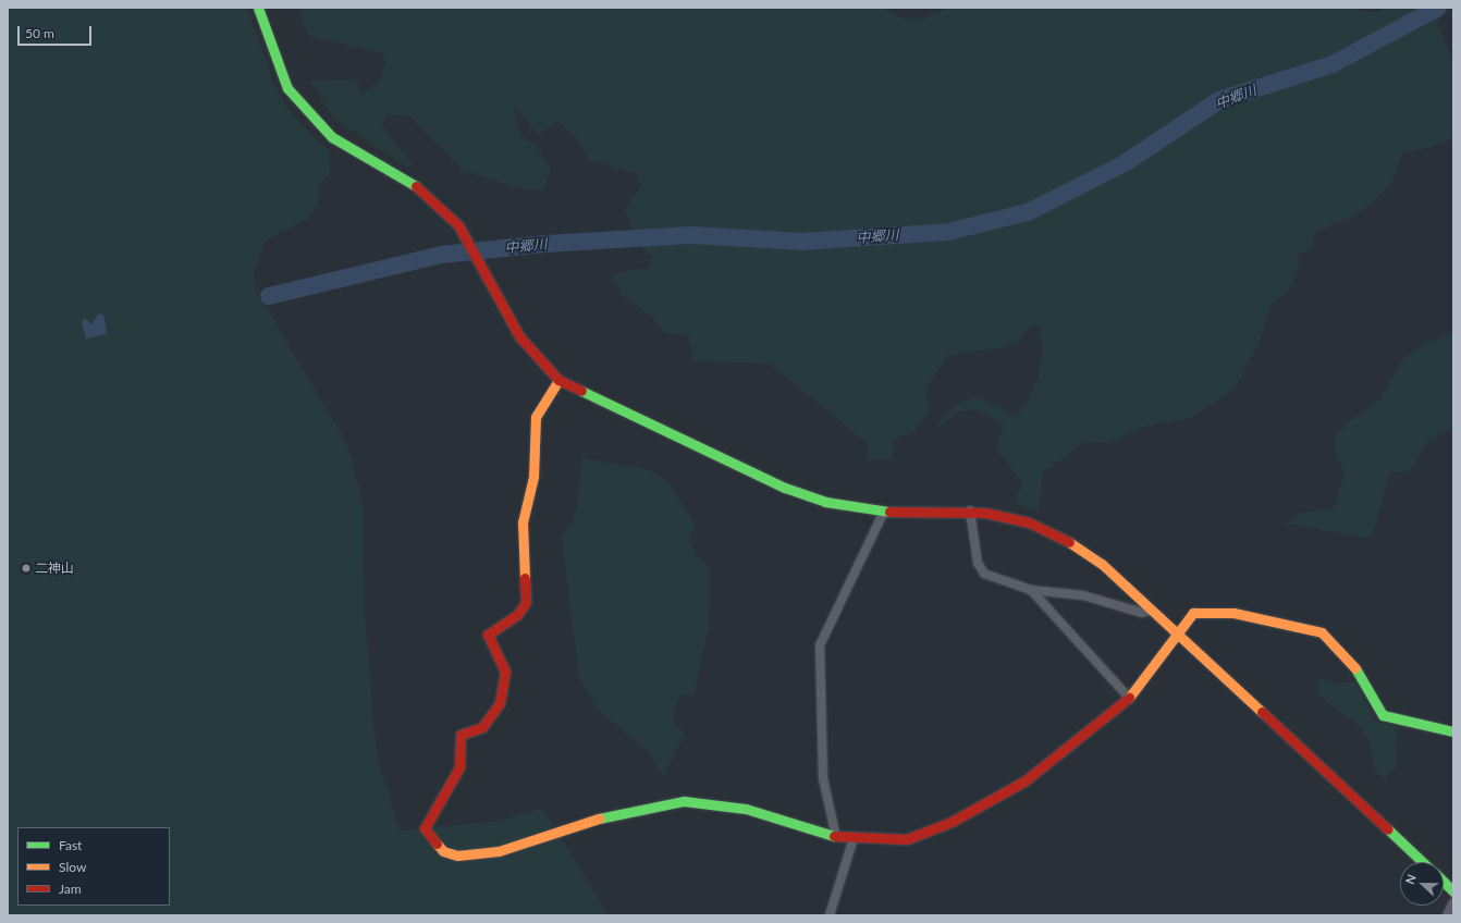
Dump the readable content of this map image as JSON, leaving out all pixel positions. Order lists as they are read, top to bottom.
{
  "water": ["中郷川"],
  "places": ["二神山"],
  "legend": ["Fast", "Slow", "Jam"],
  "scale_bar": "50 m",
  "north": "left"
}
